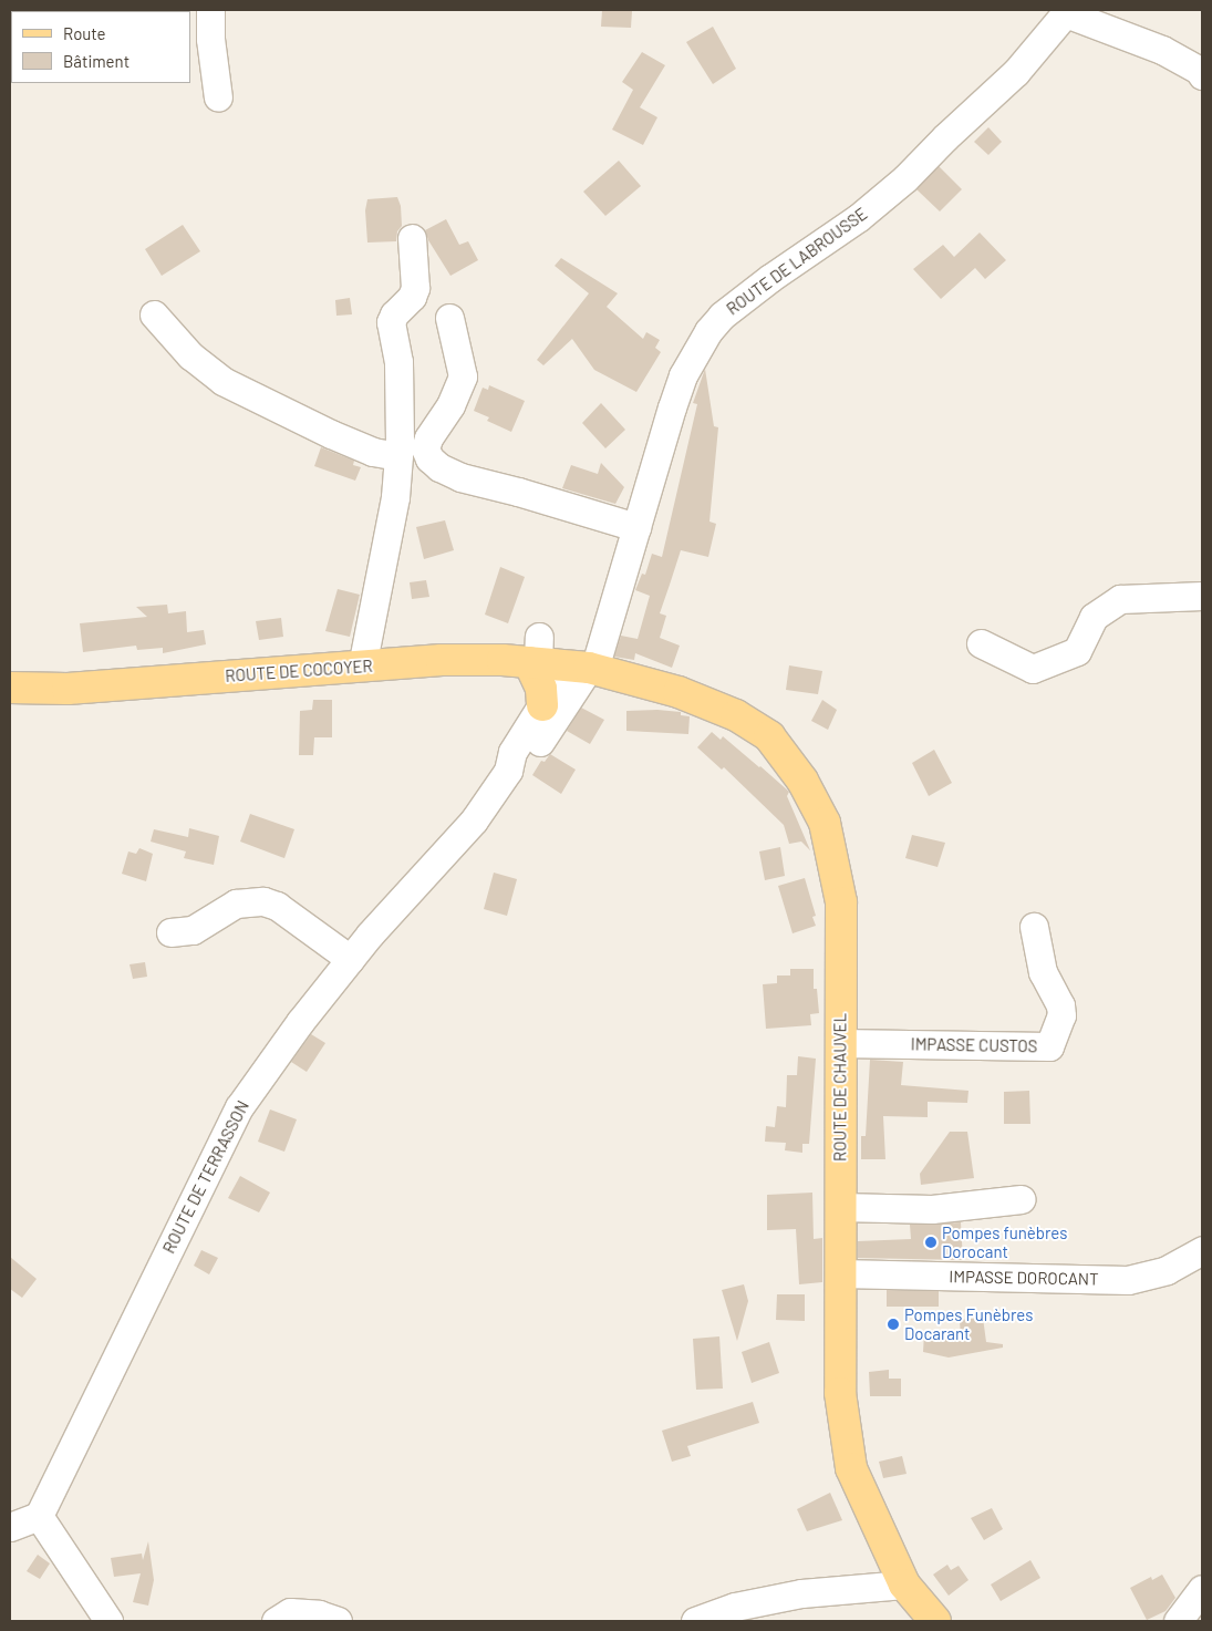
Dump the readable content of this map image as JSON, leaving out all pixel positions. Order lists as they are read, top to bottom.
{
  "streets": {
    "main road": ["ROUTE DE COCOYER", "ROUTE DE CHAUVEL"],
    "street": [
      "ROUTE DE LABROUSSE",
      "IMPASSE CUSTOS",
      "ROUTE DE TERRASSON",
      "IMPASSE DOROCANT"
    ]
  },
  "crossings": [
    ["ROUTE DE LABROUSSE", "ROUTE DE COCOYER"],
    ["ROUTE DE LABROUSSE", "ROUTE DE CHAUVEL"],
    ["ROUTE DE LABROUSSE", "ROUTE DE TERRASSON"],
    ["ROUTE DE COCOYER", "ROUTE DE CHAUVEL"],
    ["ROUTE DE COCOYER", "ROUTE DE TERRASSON"],
    ["IMPASSE CUSTOS", "ROUTE DE CHAUVEL"],
    ["ROUTE DE CHAUVEL", "ROUTE DE TERRASSON"],
    ["ROUTE DE CHAUVEL", "IMPASSE DOROCANT"]
  ],
  "places": ["Pompes funèbres Dorocant", "Pompes Funèbres Docarant"],
  "legend": ["Route", "Bâtiment"]
}
